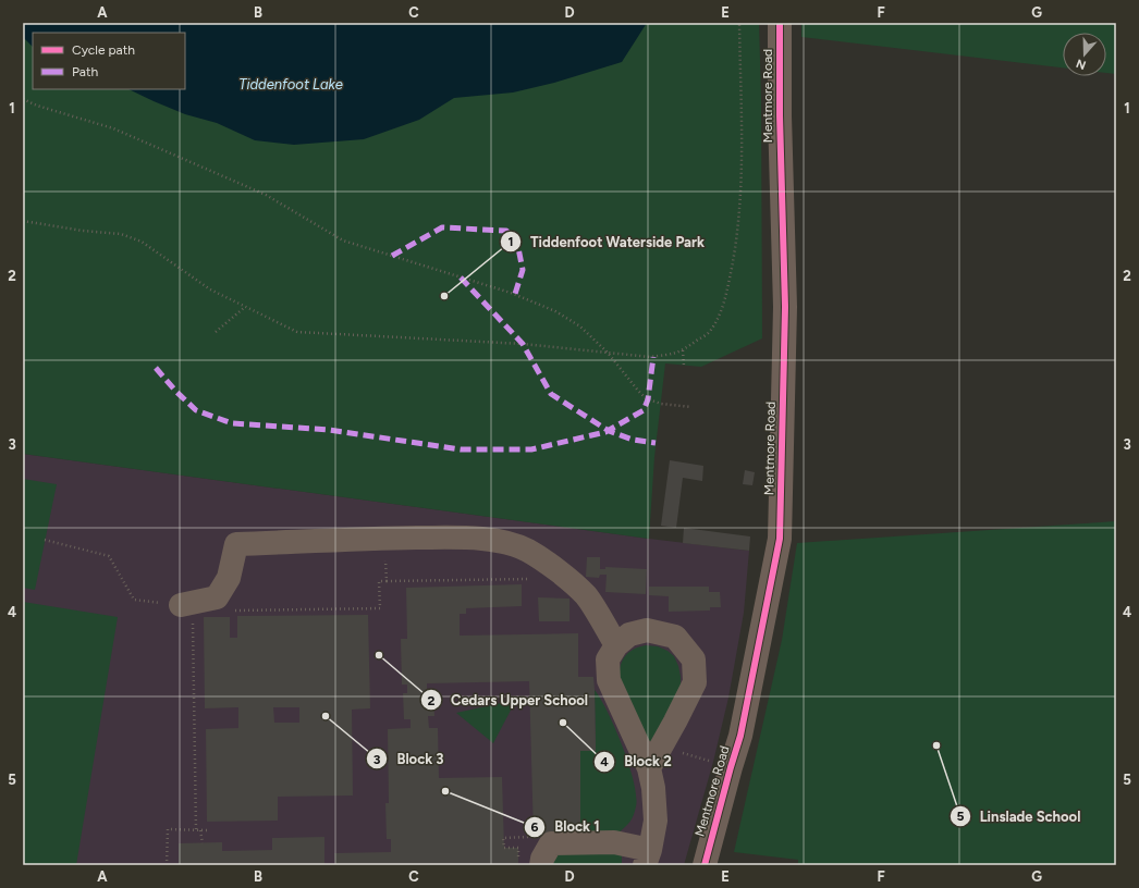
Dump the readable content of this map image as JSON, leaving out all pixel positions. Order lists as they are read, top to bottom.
{
  "streets": {
    "street": ["Mentmore Road"]
  },
  "water": ["Tiddenfoot Lake"],
  "places": [
    "Tiddenfoot Waterside Park",
    "Cedars Upper School",
    "Block 3",
    "Block 2",
    "Linslade School",
    "Block 1"
  ],
  "legend": ["Cycle path", "Path"],
  "north": "bottom",
  "grid": {
    "columns": [
      "A",
      "B",
      "C",
      "D",
      "E",
      "F",
      "G"
    ],
    "rows": [
      "1",
      "2",
      "3",
      "4",
      "5"
    ]
  }
}
